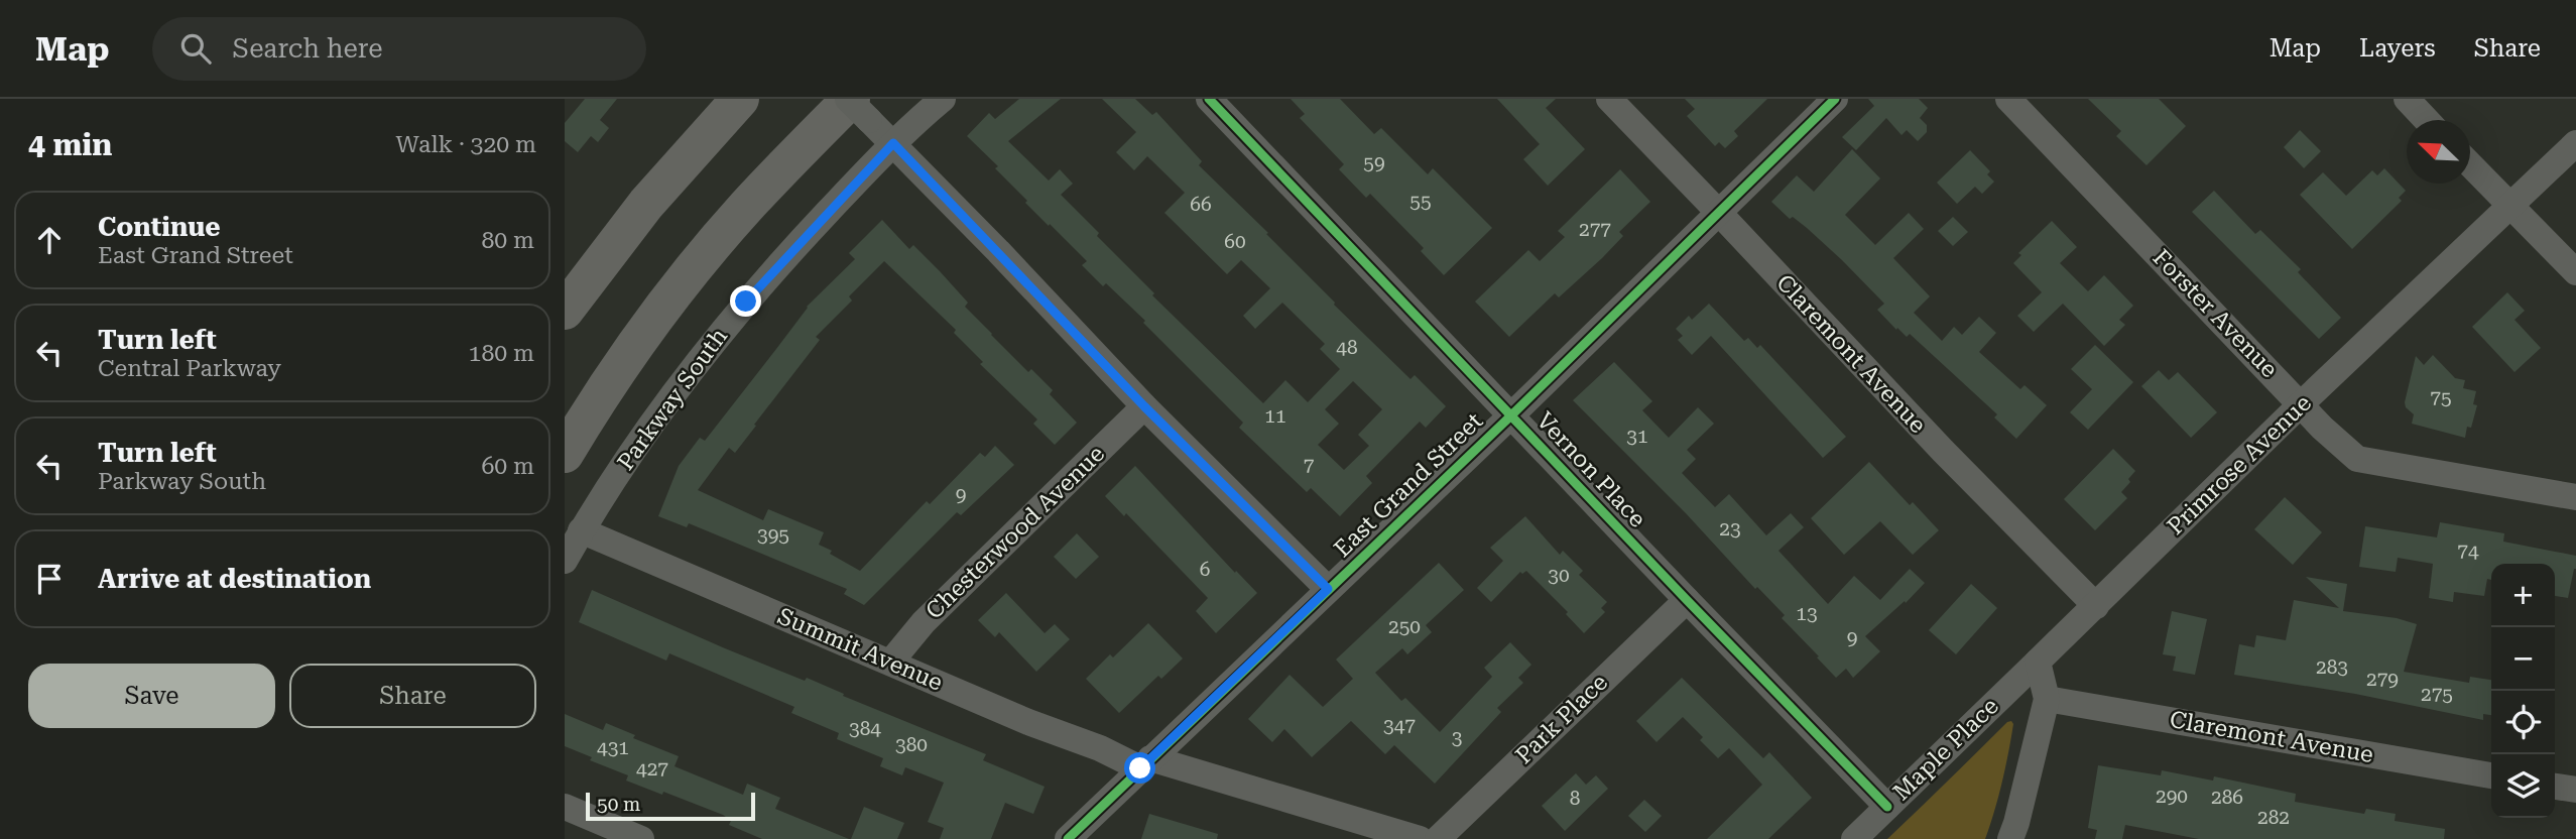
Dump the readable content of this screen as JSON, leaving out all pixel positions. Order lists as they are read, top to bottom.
{
  "streets": {
    "street": [
      "Forster Avenue",
      "Claremont Avenue",
      "Parkway South",
      "Primrose Avenue",
      "Vernon Place",
      "East Grand Street",
      "Chesterwood Avenue",
      "Summit Avenue",
      "Park Place",
      "Maple Place"
    ]
  },
  "crossings": [
    ["Forster Avenue", "Primrose Avenue"],
    ["Claremont Avenue", "Primrose Avenue"],
    ["Claremont Avenue", "East Grand Street"],
    ["Parkway South", "Summit Avenue"],
    ["Primrose Avenue", "Maple Place"],
    ["Vernon Place", "East Grand Street"],
    ["Vernon Place", "Park Place"],
    ["Vernon Place", "Maple Place"],
    ["East Grand Street", "Summit Avenue"],
    ["Chesterwood Avenue", "Summit Avenue"]
  ],
  "house_numbers": [
    "59",
    "55",
    "66",
    "277",
    "60",
    "48",
    "75",
    "11",
    "31",
    "7",
    "9",
    "23",
    "395",
    "74",
    "6",
    "30",
    "13",
    "250",
    "9",
    "283",
    "279",
    "275",
    "347",
    "384",
    "3",
    "380",
    "431",
    "427",
    "290",
    "286",
    "8",
    "282"
  ],
  "scale_bar": "50 m",
  "north": "top left",
  "page": {
    "header": "Map",
    "search": "Search here",
    "nav": ["Map", "Layers", "Share"],
    "heading": ["4 min", "Walk · 320 m"],
    "list": [
      ["Continue", "East Grand Street", "80 m"],
      ["Turn left", "Central Parkway", "180 m"],
      ["Turn left", "Parkway South", "60 m"],
      "Arrive at destination"
    ],
    "map_buttons": ["+", "−"],
    "buttons": ["Save", "Share"],
    "scale": "50 m"
  }
}
